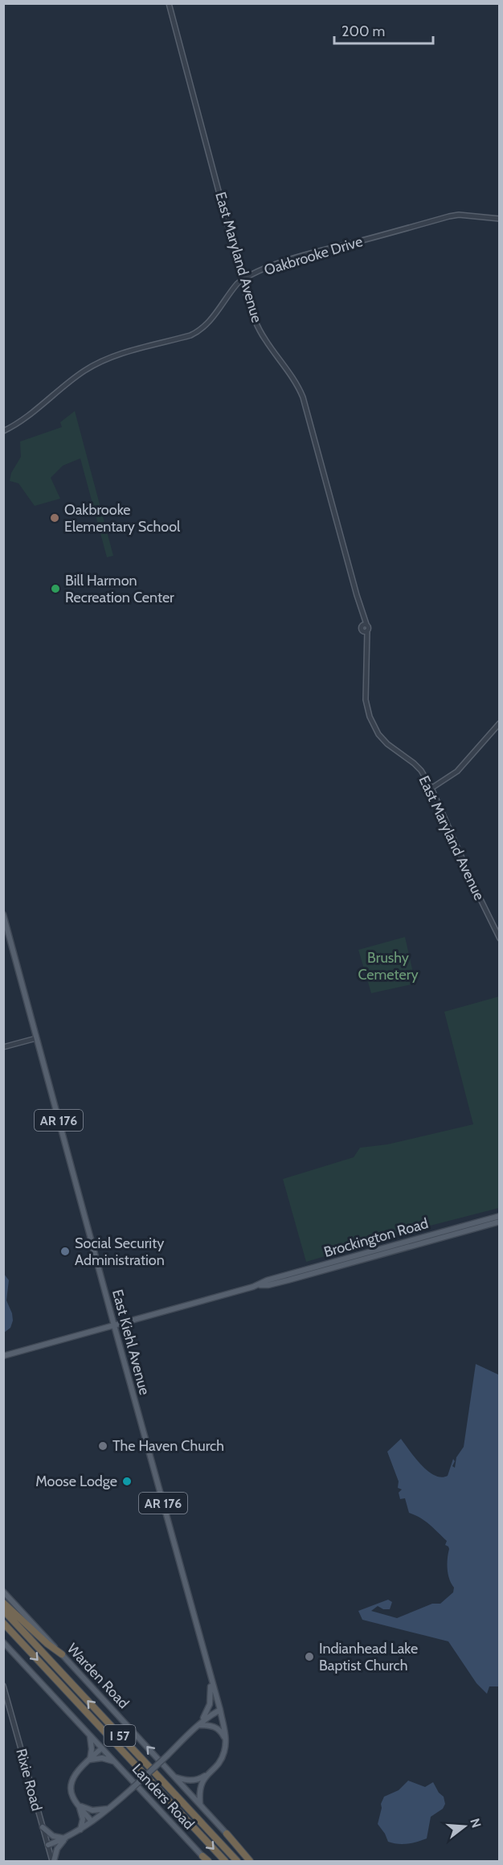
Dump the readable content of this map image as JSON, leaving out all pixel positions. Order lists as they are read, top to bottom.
{
  "streets": {
    "highway": ["I 57"],
    "main road": [
      "AR 176",
      "Brockington Road",
      "East Kiehl Avenue",
      "Warden Road",
      "Landers Road"
    ],
    "street": ["Oakbrooke Drive", "East Maryland Avenue", "Rixie Road"]
  },
  "crossings": [
    ["Oakbrooke Drive", "East Maryland Avenue"],
    ["Brockington Road", "East Kiehl Avenue"],
    ["East Kiehl Avenue", "Warden Road"]
  ],
  "one_way": ["Warden Road"],
  "parks": ["Brushy Cemetery"],
  "places": [
    "Oakbrooke Elementary School",
    "Bill Harmon Recreation Center",
    "Social Security Administration",
    "The Haven Church",
    "Moose Lodge",
    "Indianhead Lake Baptist Church"
  ],
  "scale_bar": "200 m",
  "north": "right"
}
